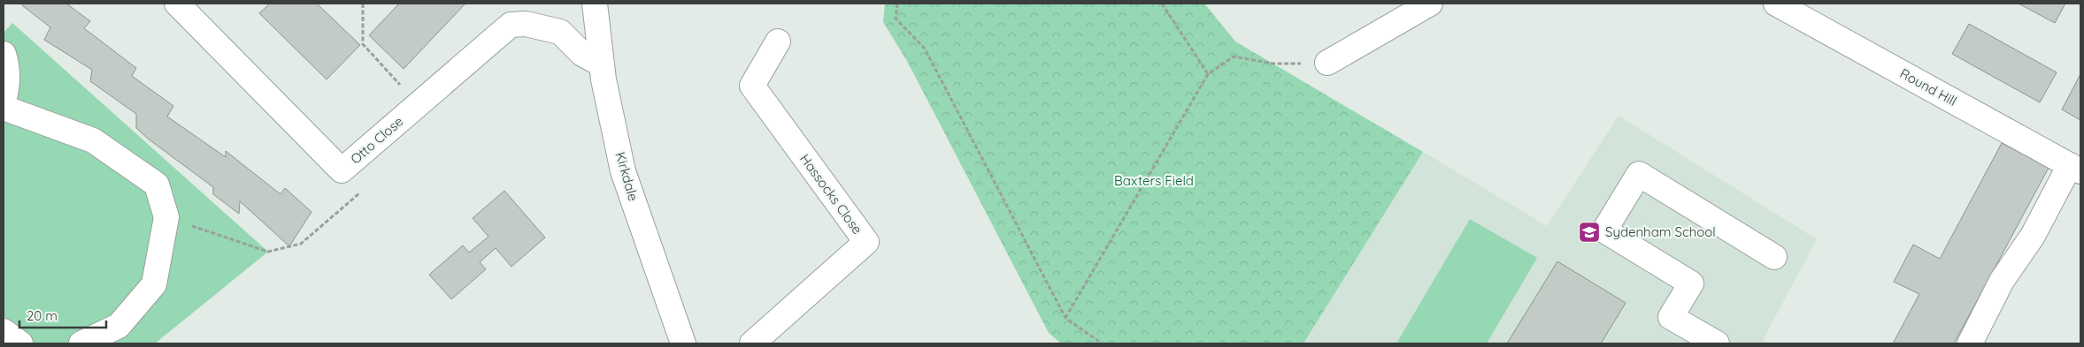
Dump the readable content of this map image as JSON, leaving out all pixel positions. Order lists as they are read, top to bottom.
{
  "streets": {
    "street": [
      "Round Hill",
      "Otto Close",
      "Kirkdale",
      "Hassocks Close"
    ]
  },
  "crossings": [
    ["Otto Close", "Kirkdale"]
  ],
  "parks": ["Baxters Field"],
  "places": {
    "school or university": ["Sydenham School"]
  },
  "scale_bar": "20 m"
}
